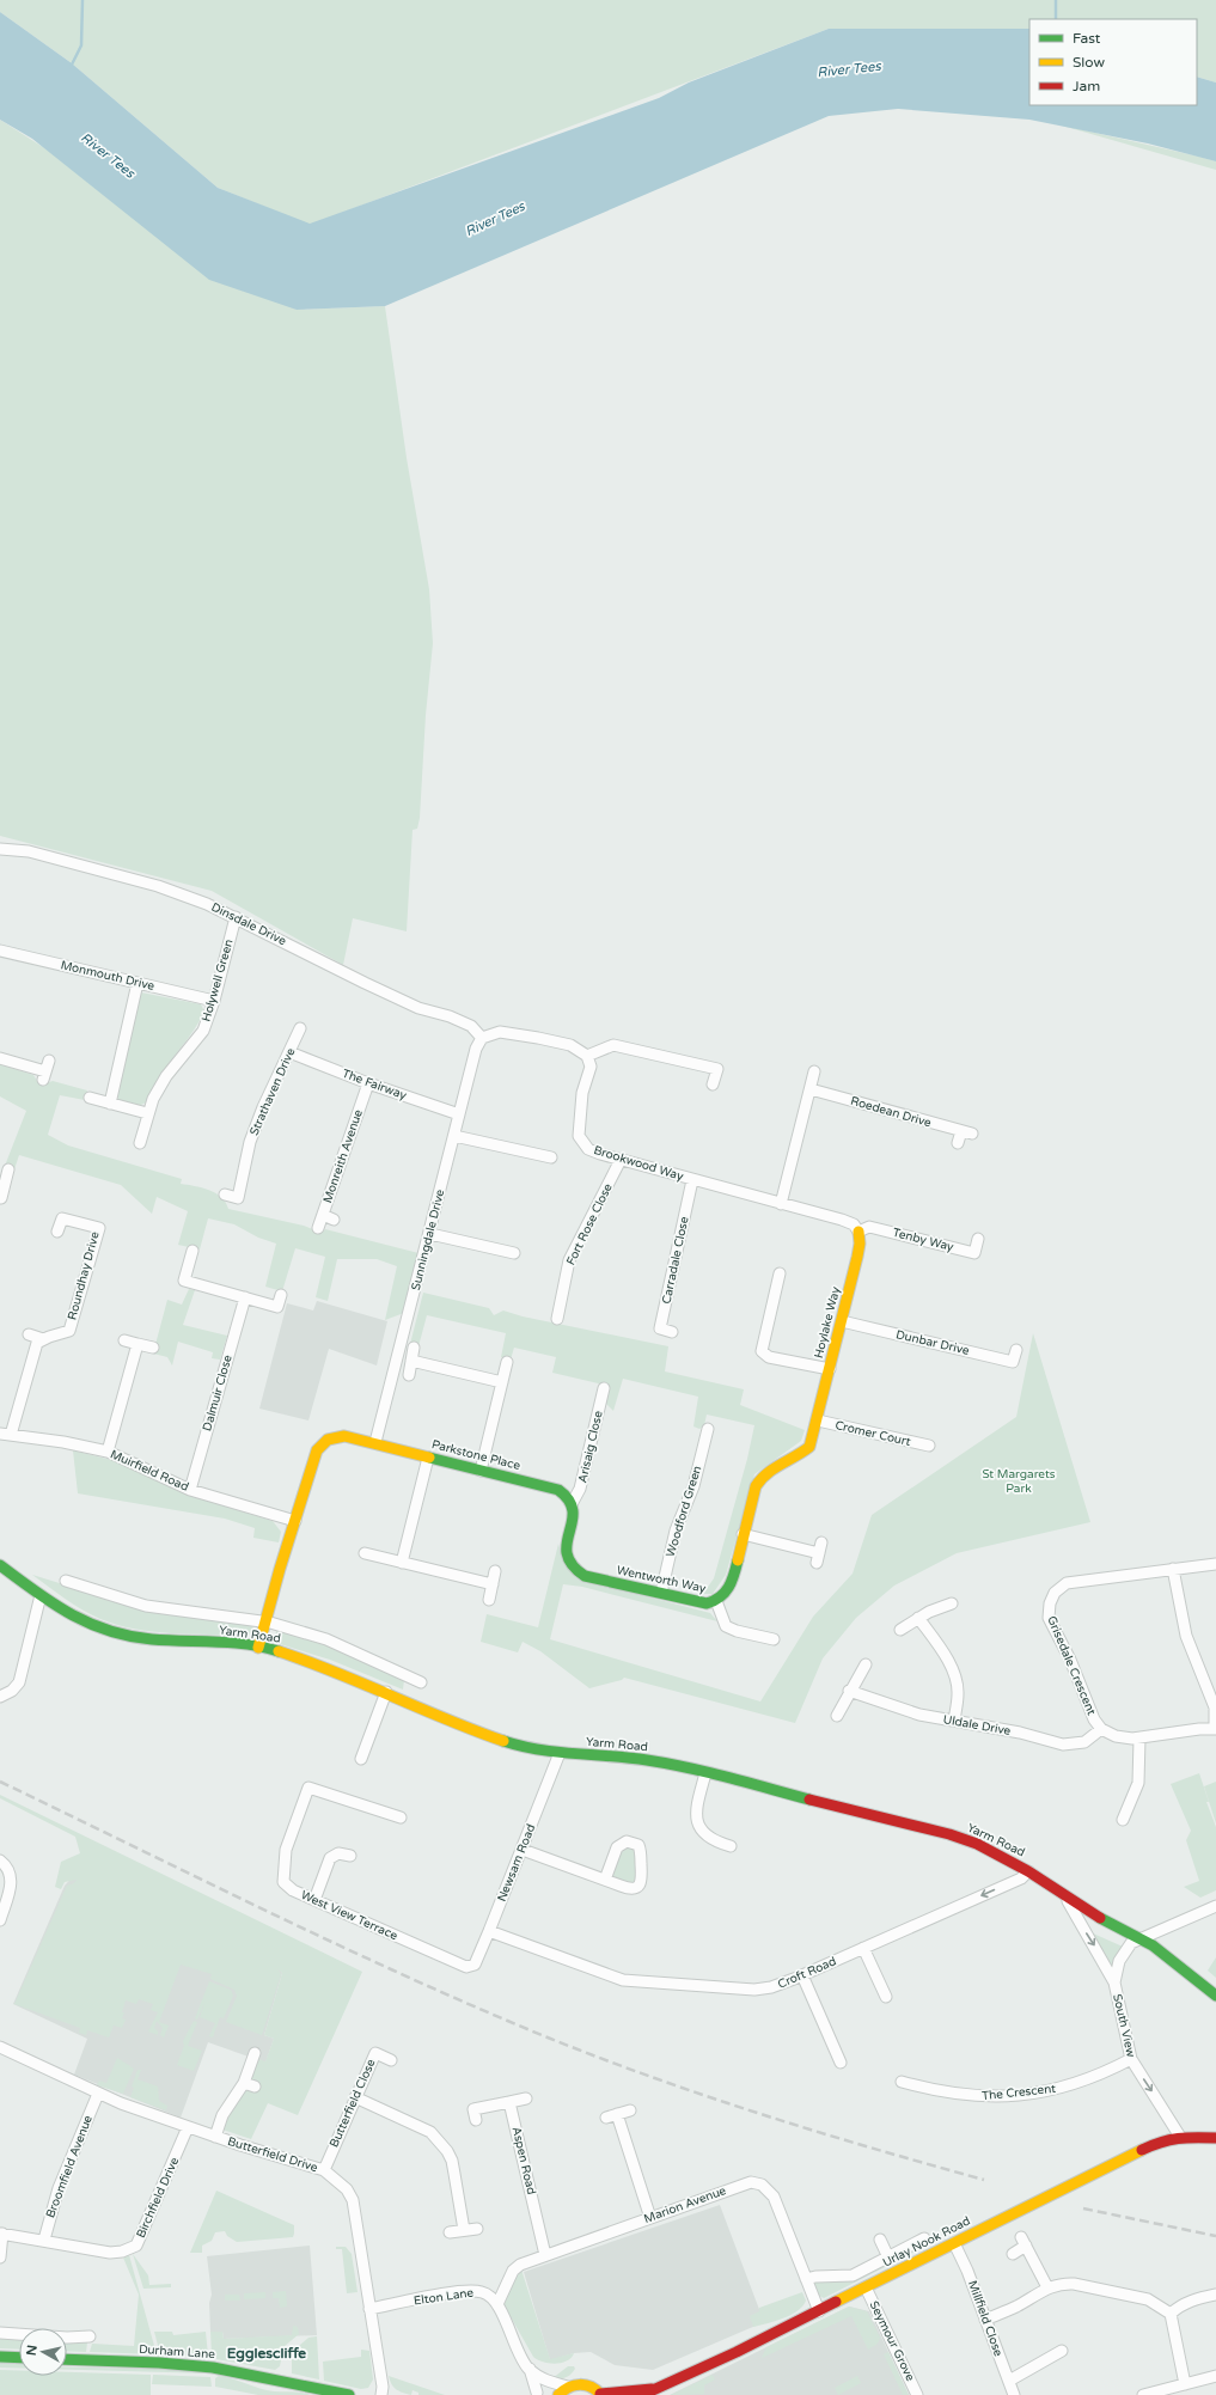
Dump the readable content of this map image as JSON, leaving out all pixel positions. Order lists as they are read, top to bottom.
{
  "streets": {
    "main road": [
      "Hoylake Way",
      "Parkstone Place",
      "Wentworth Way",
      "Yarm Road",
      "Urlay Nook Road",
      "Durham Lane"
    ],
    "street": [
      "Dinsdale Drive",
      "Monmouth Drive",
      "Holywell Green",
      "The Fairway",
      "Strathaven Drive",
      "Roedean Drive",
      "Monreith Avenue",
      "Brookwood Way",
      "Fort Rose Close",
      "Sunningdale Drive",
      "Tenby Way",
      "Carradale Close",
      "Roundhay Drive",
      "Dunbar Drive",
      "Dalmuir Close",
      "Cromer Court",
      "Arisaig Close",
      "Muirfield Road",
      "Woodford Green",
      "Grisedale Crescent",
      "Uldale Drive",
      "Newsam Road",
      "West View Terrace",
      "Croft Road",
      "South View",
      "The Crescent",
      "Butterfield Close",
      "Butterfield Drive",
      "Aspen Road",
      "Broomfield Avenue",
      "Birchfield Drive",
      "Marion Avenue",
      "Elton Lane",
      "Millfield Close",
      "Seymour Grove"
    ]
  },
  "crossings": [
    ["Dinsdale Drive", "Holywell Green"],
    ["Dinsdale Drive", "Sunningdale Drive"],
    ["Monmouth Drive", "Holywell Green"],
    ["The Fairway", "Strathaven Drive"],
    ["The Fairway", "Monreith Avenue"],
    ["The Fairway", "Sunningdale Drive"],
    ["Brookwood Way", "Fort Rose Close"],
    ["Brookwood Way", "Tenby Way"],
    ["Brookwood Way", "Carradale Close"],
    ["Brookwood Way", "Hoylake Way"],
    ["Sunningdale Drive", "Parkstone Place"],
    ["Tenby Way", "Hoylake Way"],
    ["Hoylake Way", "Dunbar Drive"],
    ["Hoylake Way", "Cromer Court"],
    ["Hoylake Way", "Wentworth Way"],
    ["Dalmuir Close", "Muirfield Road"],
    ["Cromer Court", "Wentworth Way"],
    ["Arisaig Close", "Parkstone Place"],
    ["Arisaig Close", "Wentworth Way"],
    ["Parkstone Place", "Wentworth Way"],
    ["Woodford Green", "Wentworth Way"],
    ["Yarm Road", "Newsam Road"],
    ["Yarm Road", "Croft Road"],
    ["Yarm Road", "South View"],
    ["Grisedale Crescent", "Uldale Drive"],
    ["Newsam Road", "West View Terrace"],
    ["Newsam Road", "Croft Road"],
    ["South View", "The Crescent"],
    ["South View", "Urlay Nook Road"],
    ["Butterfield Close", "Butterfield Drive"],
    ["Butterfield Drive", "Broomfield Avenue"],
    ["Butterfield Drive", "Birchfield Drive"],
    ["Butterfield Drive", "Elton Lane"],
    ["Aspen Road", "Marion Avenue"],
    ["Broomfield Avenue", "Birchfield Drive"],
    ["Marion Avenue", "Urlay Nook Road"],
    ["Marion Avenue", "Elton Lane"],
    ["Urlay Nook Road", "Millfield Close"],
    ["Urlay Nook Road", "Seymour Grove"]
  ],
  "one_way": ["South View"],
  "districts": ["Egglescliffe"],
  "water": ["River Tees"],
  "parks": ["St Margarets Park"],
  "legend": ["Fast", "Slow", "Jam"],
  "north": "left"
}
